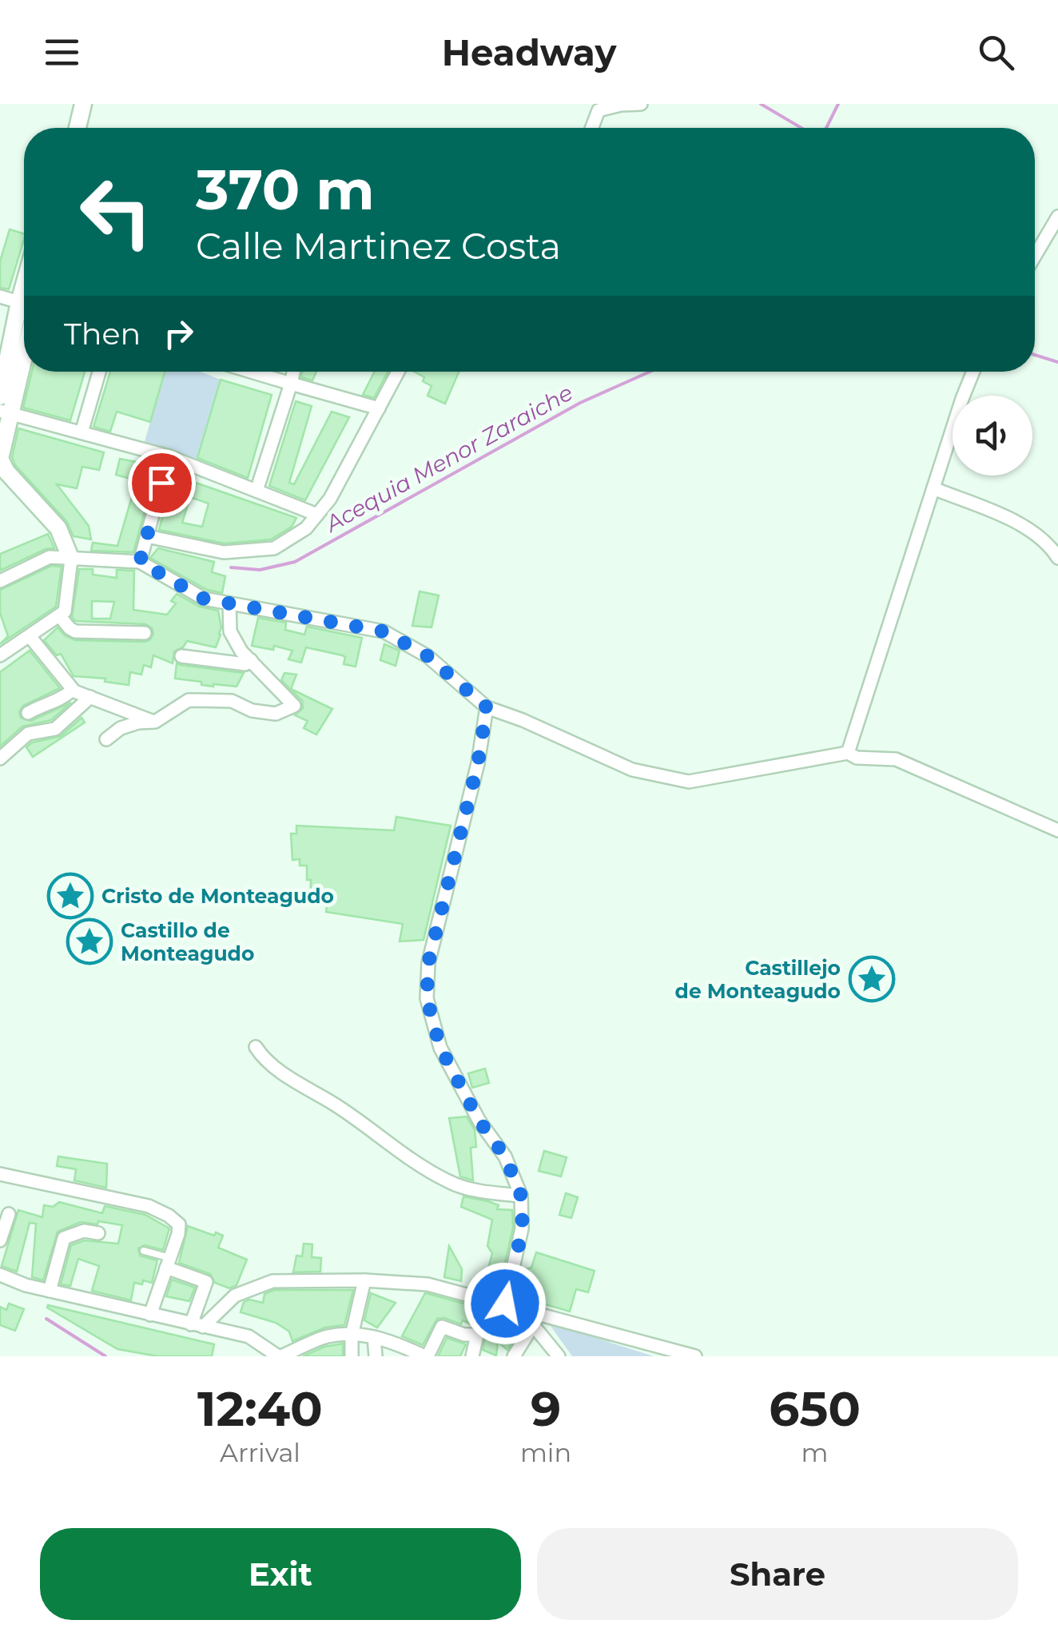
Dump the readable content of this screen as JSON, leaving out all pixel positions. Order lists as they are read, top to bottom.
{
  "water": ["Acequia Menor Zaraiche"],
  "places": {
    "place": ["Cristo de Monteagudo", "Castillo de Monteagudo", "Castillejo de Monteagudo"]
  },
  "page": {
    "header": "Headway",
    "turn": ["370 m", "Calle Martinez Costa"],
    "then": "Then",
    "eta": [
      "12:40",
      "Arrival",
      "9",
      "min",
      "650",
      "m"
    ],
    "buttons": ["Exit", "Share"]
  }
}
